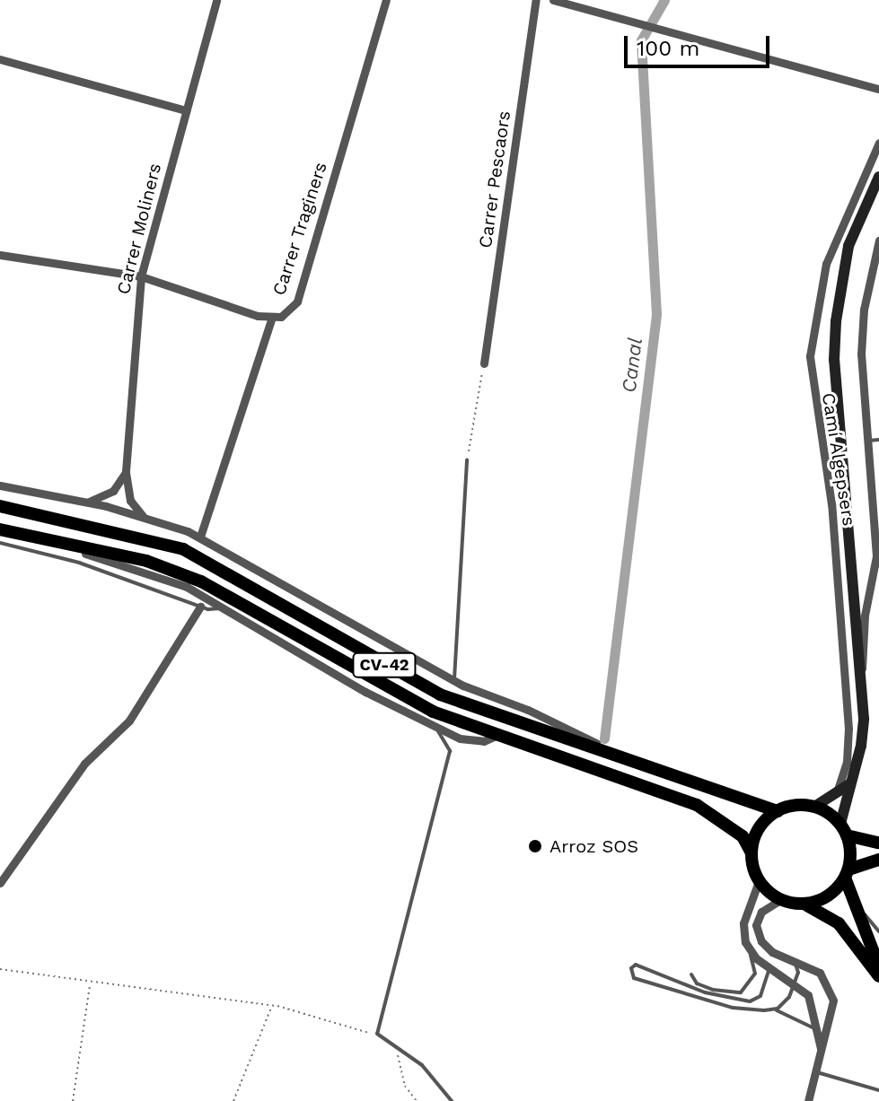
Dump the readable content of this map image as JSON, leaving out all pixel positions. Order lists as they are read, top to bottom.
{
  "streets": {
    "main road": ["CV-42"],
    "street": [
      "Carrer Pescaors",
      "Carrer Moliners",
      "Carrer Traginers",
      "Camí Algepsers"
    ]
  },
  "water": ["Canal"],
  "places": ["Arroz SOS"],
  "scale_bar": "100 m"
}
